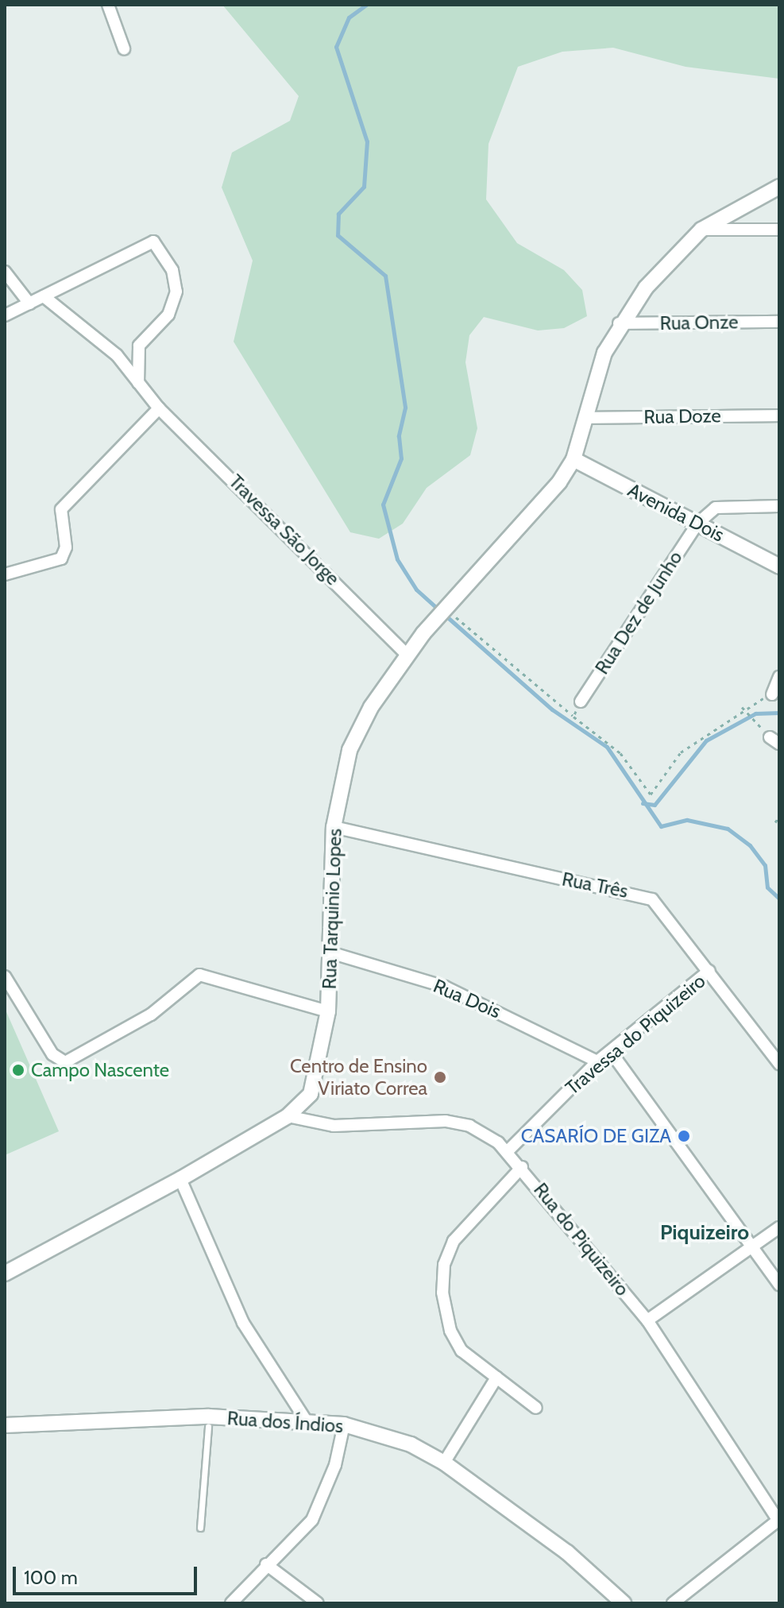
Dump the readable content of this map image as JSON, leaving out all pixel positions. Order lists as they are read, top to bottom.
{
  "streets": {
    "main road": ["Avenida Dois", "Rua Tarquinio Lopes", "Rua dos Índios"],
    "street": [
      "Rua Onze",
      "Rua Doze",
      "Travessa São Jorge",
      "Rua Dez de Junho",
      "Rua Três",
      "Rua Dois",
      "Travessa do Piquizeiro",
      "Rua do Piquizeiro"
    ]
  },
  "crossings": [
    ["Rua Onze", "Rua Tarquinio Lopes"],
    ["Rua Doze", "Rua Tarquinio Lopes"],
    ["Avenida Dois", "Rua Dez de Junho"],
    ["Avenida Dois", "Rua Tarquinio Lopes"],
    ["Travessa São Jorge", "Rua Tarquinio Lopes"],
    ["Rua Três", "Rua Tarquinio Lopes"],
    ["Rua Três", "Travessa do Piquizeiro"],
    ["Rua Tarquinio Lopes", "Rua Dois"],
    ["Rua Tarquinio Lopes", "Rua do Piquizeiro"],
    ["Rua Dois", "Travessa do Piquizeiro"],
    ["Travessa do Piquizeiro", "Rua do Piquizeiro"]
  ],
  "districts": ["Piquizeiro"],
  "places": ["Campo Nascente", "Centro de Ensino Viriato Correa", "CASARÍO DE GIZA"],
  "scale_bar": "100 m"
}
